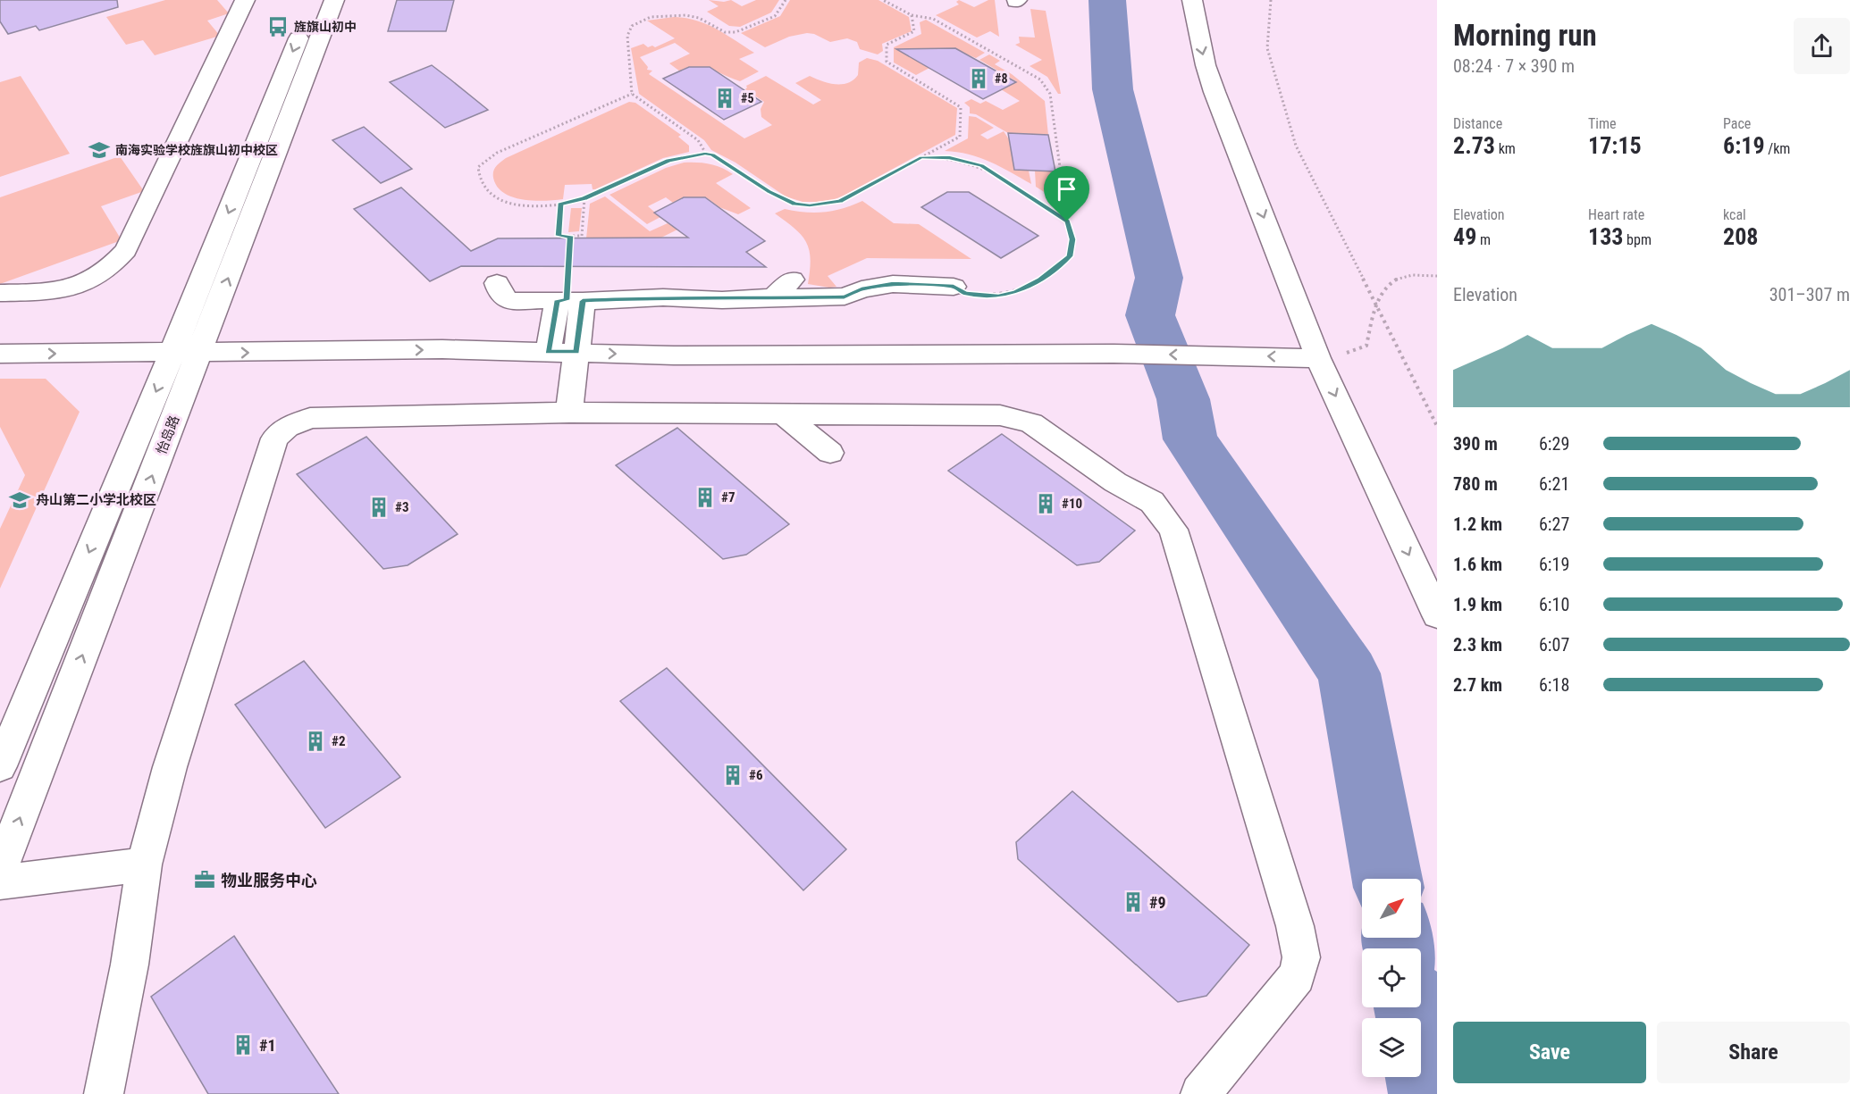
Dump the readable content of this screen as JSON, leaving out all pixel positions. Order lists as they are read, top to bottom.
{
  "streets": {
    "street": ["怡岛路"]
  },
  "places": {
    "bus stop": ["旌旗山初中"],
    "building": [
      "#8",
      "#5",
      "#7",
      "#10",
      "#3",
      "#2",
      "#6",
      "#9",
      "#1"
    ],
    "school or university": ["南海实验学校旌旗山初中校区", "舟山第二小学北校区"],
    "office": ["物业服务中心"]
  },
  "north": "top right",
  "page": {
    "heading": ["Morning run", "08:24 · 7 × 390 m"],
    "stats": [
      ["Distance", "2.73 km"],
      ["Time", "17:15"],
      ["Pace", "6:19 /km"],
      ["Elevation", "49 m"],
      ["Heart rate", "133 bpm"],
      ["kcal", "208"]
    ],
    "chart": ["Elevation", "301–307 m"],
    "list": [
      {
        "name": "390 m",
        "note": "6:29"
      },
      {
        "name": "780 m",
        "note": "6:21"
      },
      {
        "name": "1.2 km",
        "note": "6:27"
      },
      {
        "name": "1.6 km",
        "note": "6:19"
      },
      {
        "name": "1.9 km",
        "note": "6:10"
      },
      {
        "name": "2.3 km",
        "note": "6:07"
      },
      {
        "name": "2.7 km",
        "note": "6:18"
      }
    ],
    "buttons": ["Save", "Share"]
  }
}
